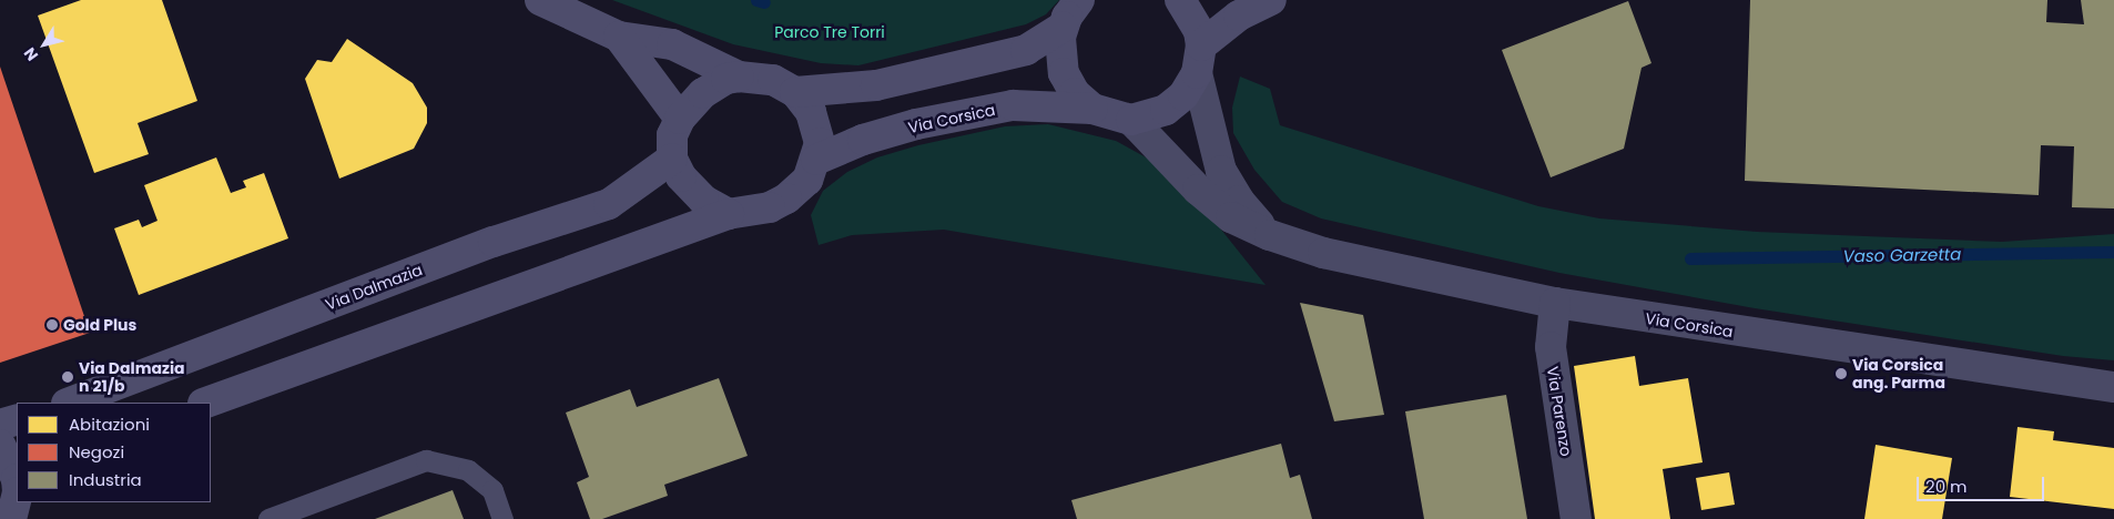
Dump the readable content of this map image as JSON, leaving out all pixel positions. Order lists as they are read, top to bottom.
{
  "streets": {
    "main road": ["Via Corsica", "Via Dalmazia"],
    "street": ["Via Parenzo"]
  },
  "crossings": [
    ["Via Corsica", "Via Dalmazia"],
    ["Via Corsica", "Via Parenzo"]
  ],
  "water": ["Vaso Garzetta"],
  "parks": ["Parco Tre Torri"],
  "places": ["Gold Plus", "Via Corsica ang. Parma", "Via Dalmazia n 21/b"],
  "legend": ["Abitazioni", "Negozi", "Industria"],
  "scale_bar": "20 m",
  "north": "bottom left"
}
